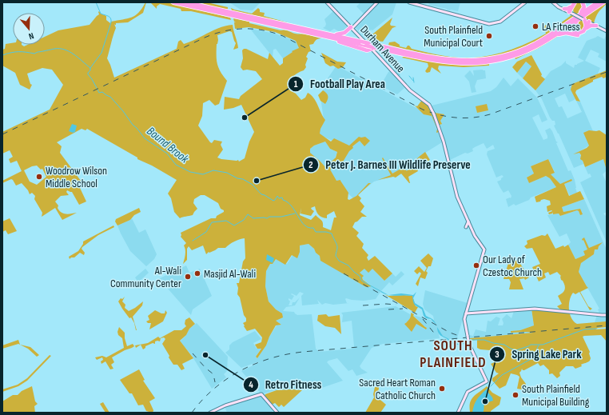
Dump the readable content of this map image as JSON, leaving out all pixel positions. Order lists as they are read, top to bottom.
{
  "streets": {
    "main road": ["Durham Avenue"]
  },
  "districts": ["SOUTH PLAINFIELD"],
  "water": ["Bound Brook"],
  "places": [
    "LA Fitness",
    "South Plainfield Municipal Court",
    "Football Play Area",
    "Woodrow Wilson Middle School",
    "Peter J. Barnes III Wildlife Preserve",
    "Our Lady of Czestoc Church",
    "Masjid Al-Wali",
    "Al-Wali Community Center",
    "Retro Fitness",
    "Sacred Heart Roman Catholic Church",
    "South Plainfield Municipal Building",
    "Spring Lake Park"
  ],
  "north": "bottom"
}
